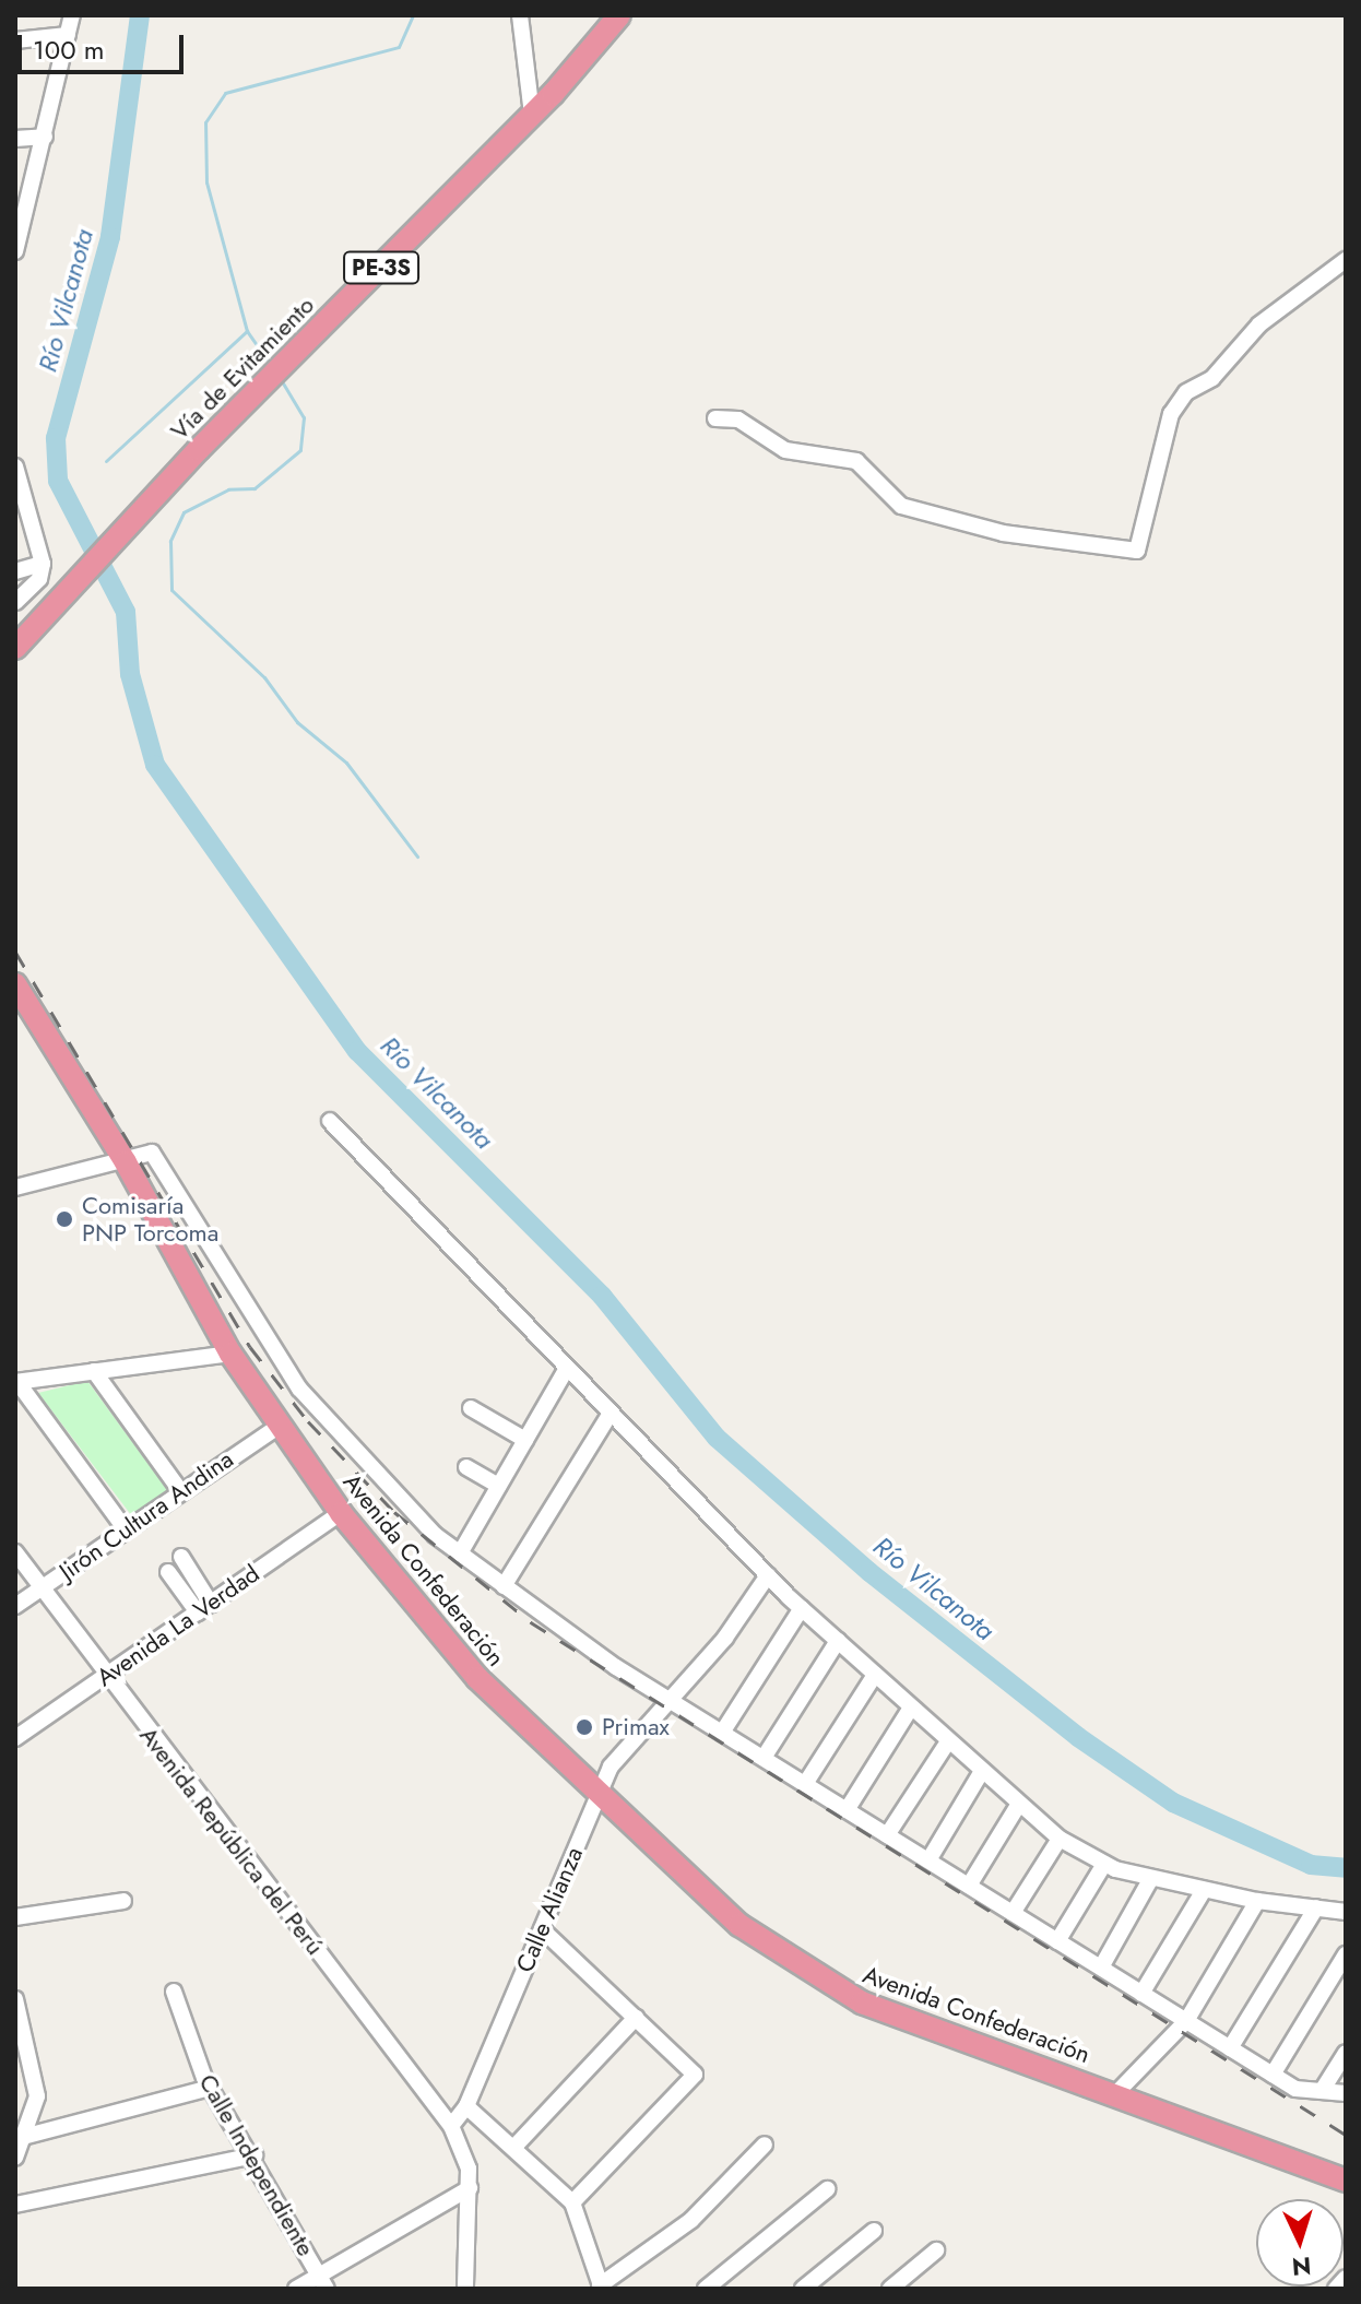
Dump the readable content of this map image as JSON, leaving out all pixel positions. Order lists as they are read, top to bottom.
{
  "streets": {
    "highway": ["PE-3S", "Vía de Evitamiento", "Avenida Confederación"],
    "street": [
      "Jirón Cultura Andina",
      "Avenida La Verdad",
      "Avenida República del Perú",
      "Calle Alianza",
      "Calle Independiente"
    ]
  },
  "crossings": [
    ["Jirón Cultura Andina", "Avenida Confederación"],
    ["Jirón Cultura Andina", "Avenida República del Perú"],
    ["Avenida Confederación", "Avenida La Verdad"],
    ["Avenida Confederación", "Calle Alianza"],
    ["Avenida La Verdad", "Avenida República del Perú"],
    ["Avenida República del Perú", "Calle Alianza"]
  ],
  "water": ["Río Vilcanota"],
  "places": ["Comisaría PNP Torcoma", "Primax"],
  "scale_bar": "100 m",
  "north": "bottom"
}
